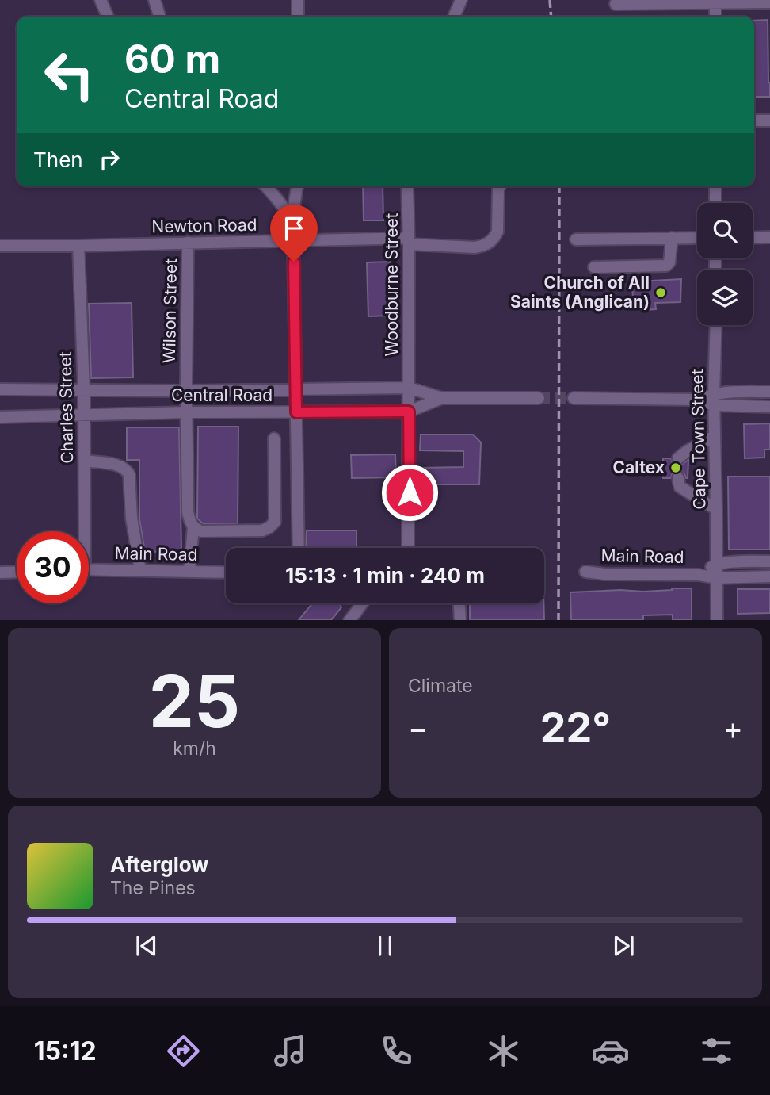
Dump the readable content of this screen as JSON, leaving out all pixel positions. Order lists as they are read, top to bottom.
{
  "streets": {
    "street": [
      "Newton Road",
      "Woodburne Street",
      "Wilson Street",
      "Central Road",
      "Charles Street",
      "Cape Town Street",
      "Main Road"
    ]
  },
  "crossings": [
    ["Newton Road", "Woodburne Street"],
    ["Newton Road", "Wilson Street"],
    ["Newton Road", "Charles Street"],
    ["Woodburne Street", "Central Road"],
    ["Wilson Street", "Central Road"],
    ["Wilson Street", "Main Road"],
    ["Central Road", "Charles Street"],
    ["Cape Town Street", "Main Road"]
  ],
  "places": ["Church of All Saints (Anglican)", "Caltex"],
  "page": {
    "turn": ["60 m", "Central Road"],
    "then": "Then",
    "limit": "30",
    "trip": "15:13 · 1 min · 240 m",
    "tile": [
      ["25", "km/h"],
      "Climate"
    ],
    "heat": ["−", "22°", "+"],
    "song": ["Afterglow", "The Pines"],
    "tabs": "15:12"
  }
}
